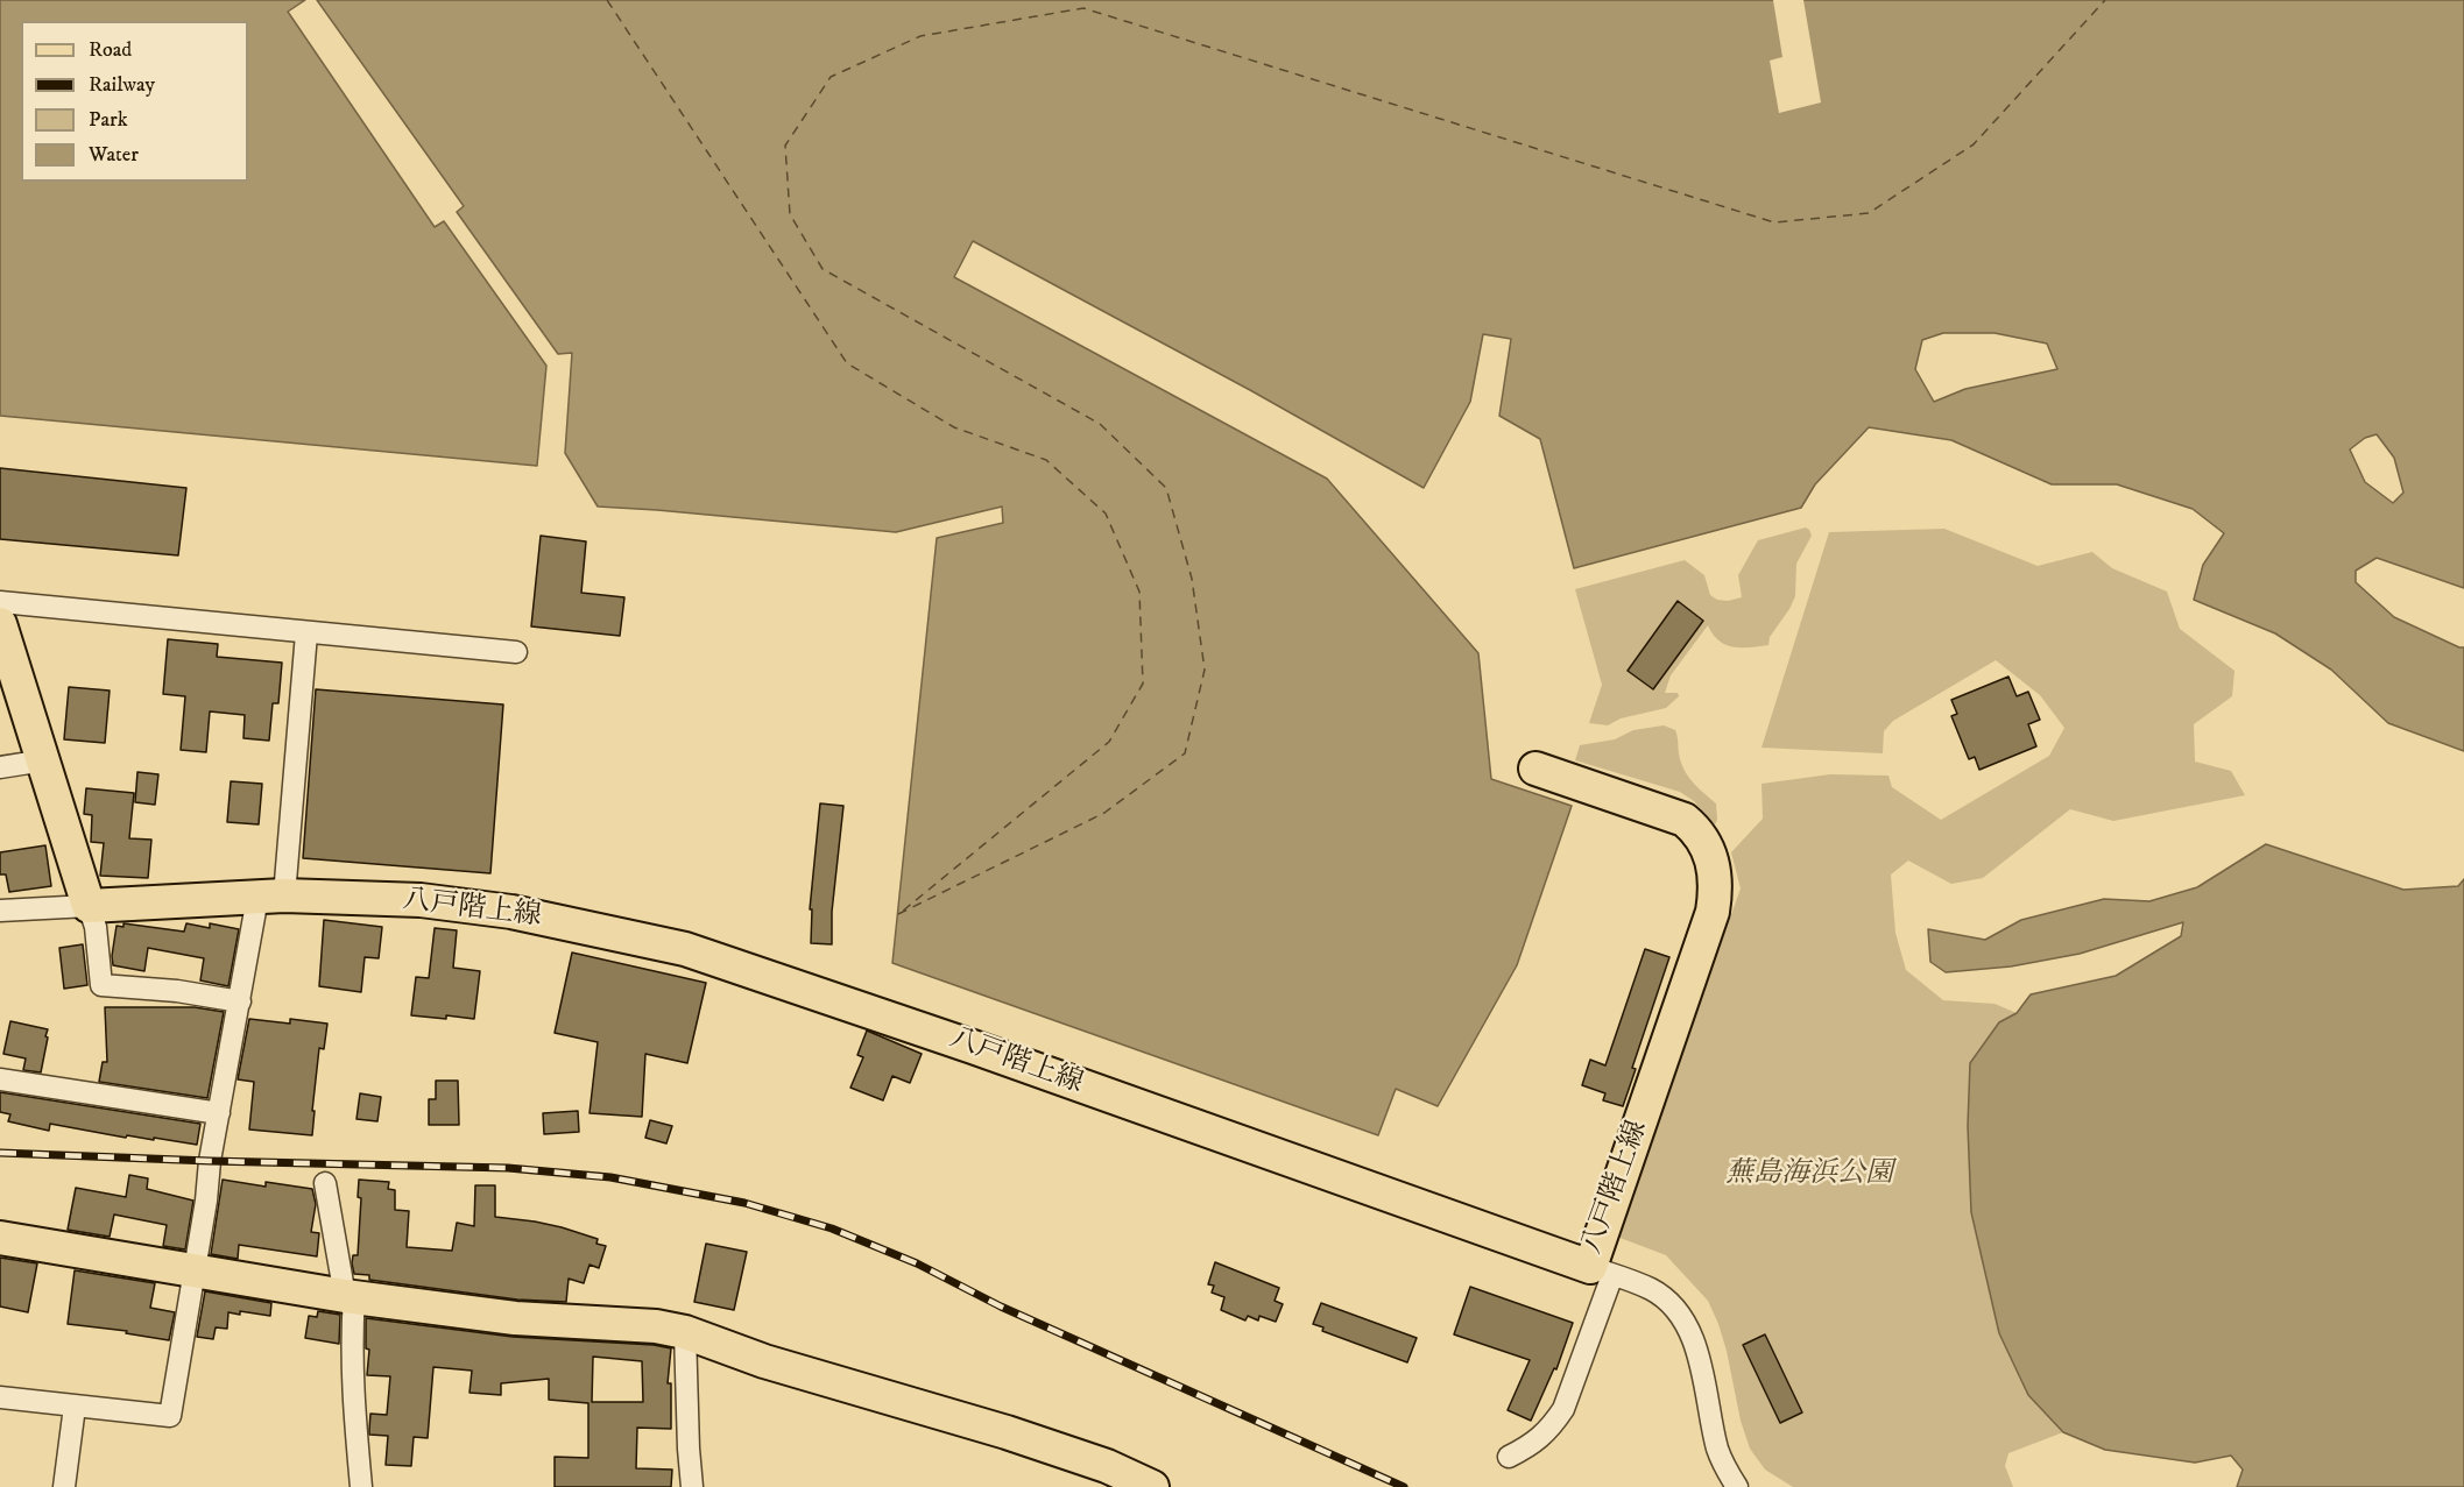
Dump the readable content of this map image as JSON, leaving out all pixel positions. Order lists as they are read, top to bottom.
{
  "streets": {
    "main road": ["八戸階上線"]
  },
  "parks": ["蕪島海浜公園"],
  "legend": [
    "Road",
    "Railway",
    "Park",
    "Water"
  ]
}
